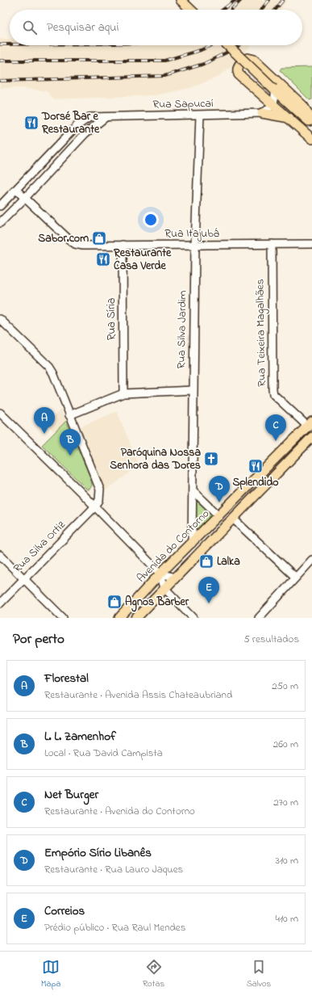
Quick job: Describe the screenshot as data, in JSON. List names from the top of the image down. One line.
{"streets":{"main road":["Avenida do Contorno"],"street":["Rua Sapucaí","Rua Itajubá","Rua Síria","Rua Silva Jardim","Rua Teixeira Magalhães","Rua Silva Ortiz"]},"crossings":[["Rua Sapucaí","Rua Itajubá"],["Rua Sapucaí","Rua Silva Jardim"],["Rua Itajubá","Rua Síria"],["Rua Itajubá","Rua Silva Jardim"],["Rua Itajubá","Rua Teixeira Magalhães"],["Rua Silva Jardim","Avenida do Contorno"],["Rua Teixeira Magalhães","Avenida do Contorno"]],"places":{"restaurant":["Dorsé Bar e Restaurante","Restaurante Casa Verde","Splendido"],"shop":["Sabor.com","Lalka","Agnos Barber"],"church":["Paróquina Nossa Senhora das Dores"]},"page":{"search":"Pesquisar aqui","pins":["A","C","B","D","E"],"heading":["Por perto","5 resultados"],"list":[{"mark":"A","name":"Florestal","note":"Restaurante · Avenida Assis Chateaubriand","value":"250 m"},{"mark":"B","name":"L. L. Zamenhof","note":"Local · Rua David Campista","value":"260 m"},{"mark":"C","name":"Net Burger","note":"Restaurante · Avenida do Contorno","value":"270 m"},{"mark":"D","name":"Empório Sírio Libanês","note":"Restaurante · Rua Lauro Jaques","value":"310 m"},{"mark":"E","name":"Correios","note":"Prédio público · Rua Raul Mendes","value":"410 m"}],"nav":["Mapa","Rotas","Salvos"]}}
